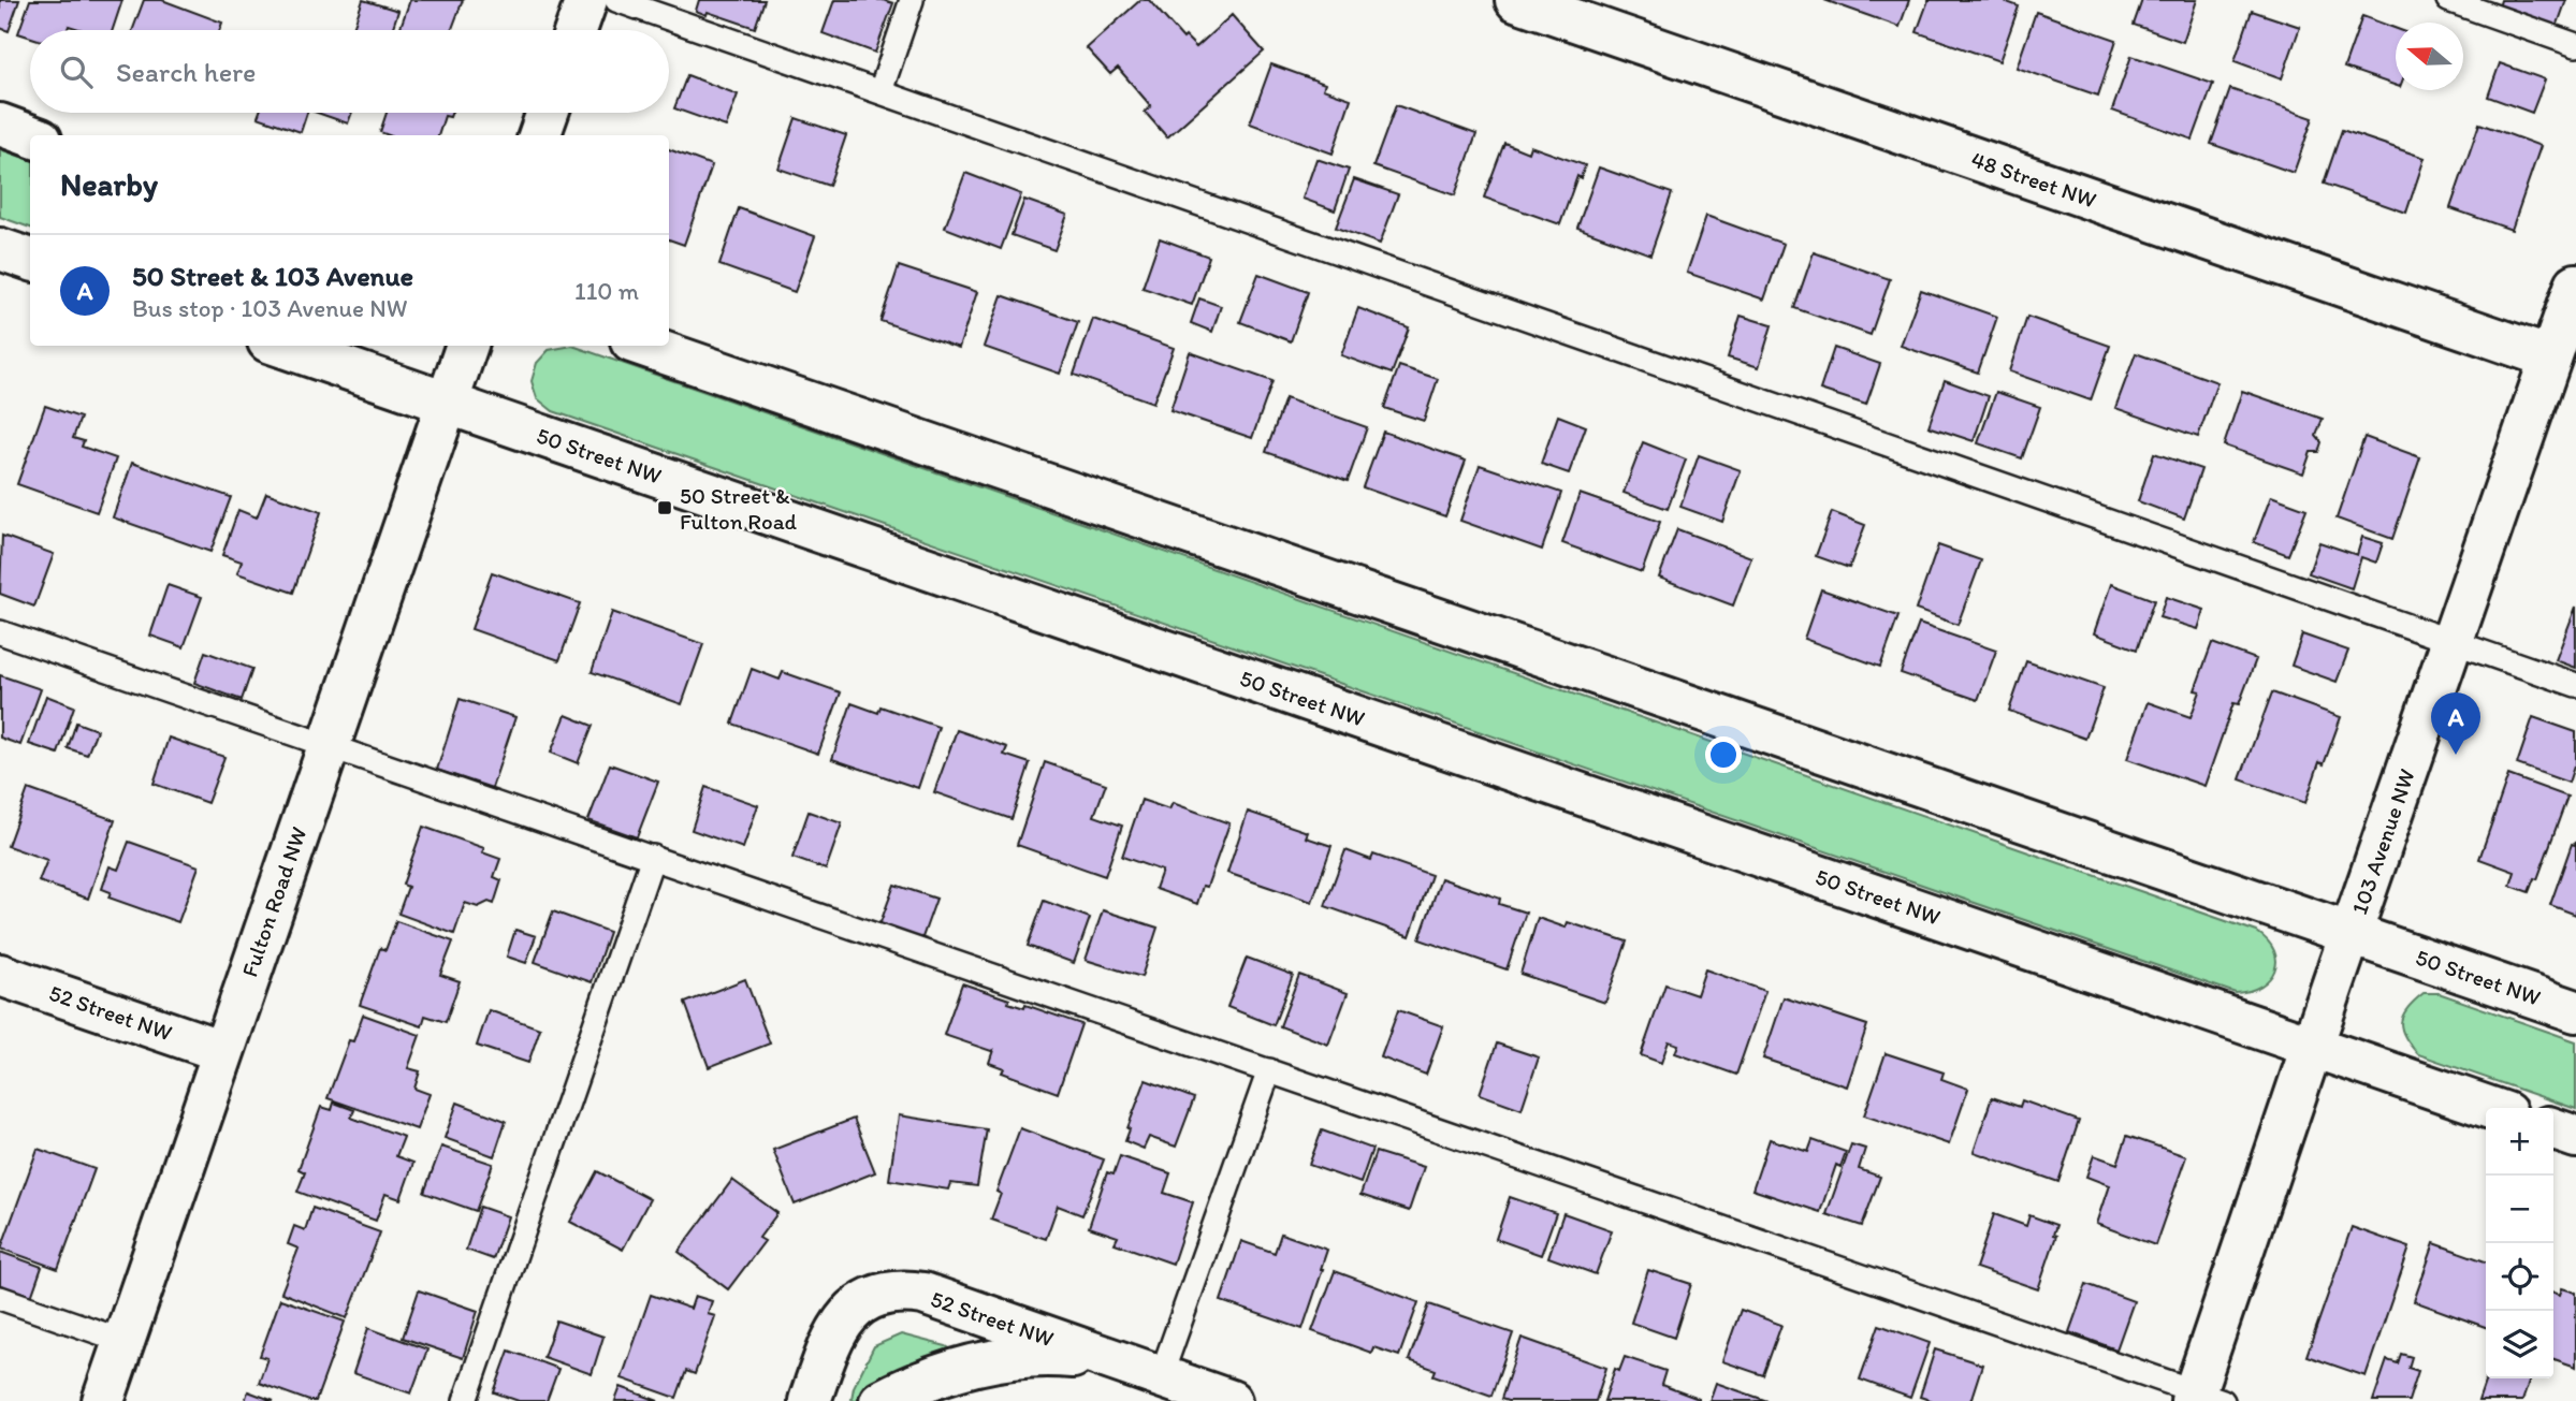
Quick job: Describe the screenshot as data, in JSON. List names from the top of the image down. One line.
{"streets":{"main road":["48 Street NW","50 Street NW","103 Avenue NW","Fulton Road NW","52 Street NW"]},"crossings":[["48 Street NW","103 Avenue NW"],["50 Street NW","103 Avenue NW"],["50 Street NW","Fulton Road NW"],["Fulton Road NW","52 Street NW"]],"places":{"transit":["50 Street & Fulton Road"]},"north":"left","page":{"search":"Search here","heading":"Nearby","list":[{"mark":"A","name":"50 Street & 103 Avenue","note":"Bus stop · 103 Avenue NW","value":"110 m"}],"pins":"A","map_buttons":["+","−"]}}
